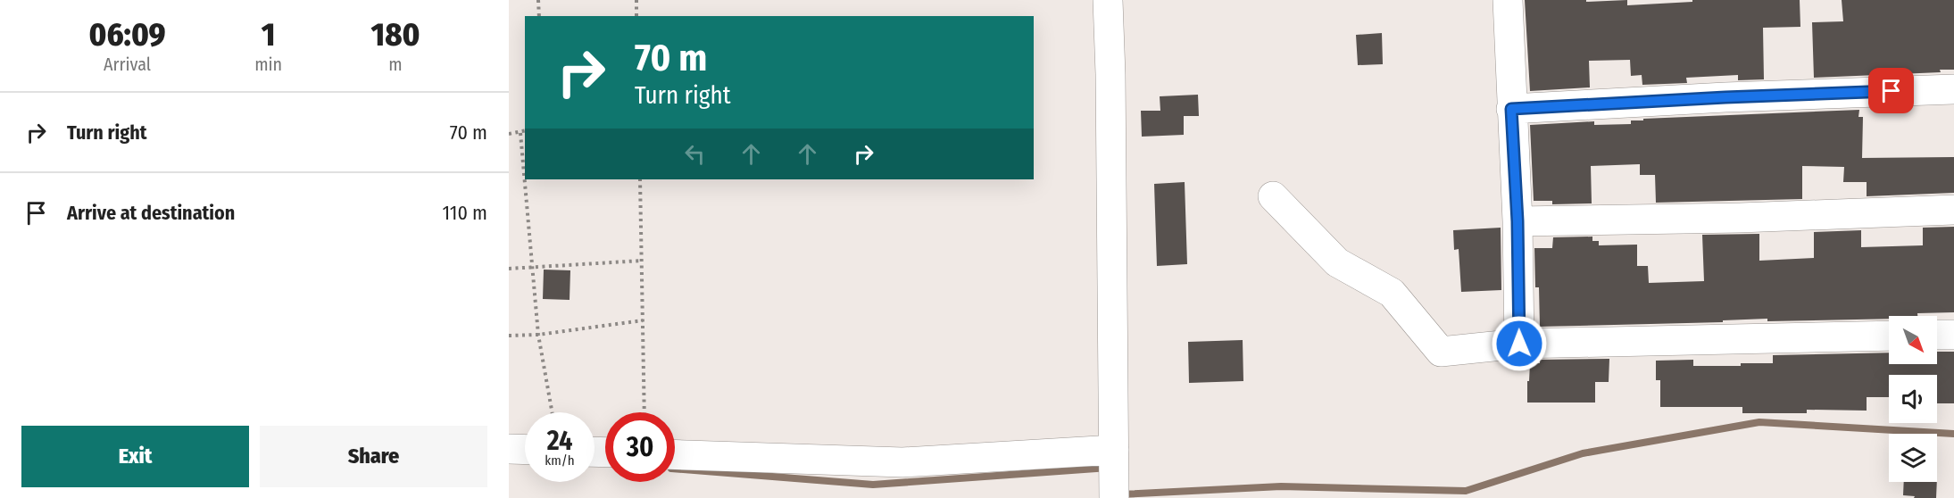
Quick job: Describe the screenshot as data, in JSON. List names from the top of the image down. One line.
{"north":"bottom right","page":{"eta":["06:09","Arrival","1","min","180","m"],"turn":["70 m","Turn right"],"list":[{"name":"Turn right","value":"70 m"},{"name":"Arrive at destination","value":"110 m"}],"speed":"24 km/h","limit":"30","buttons":["Exit","Share"]}}
